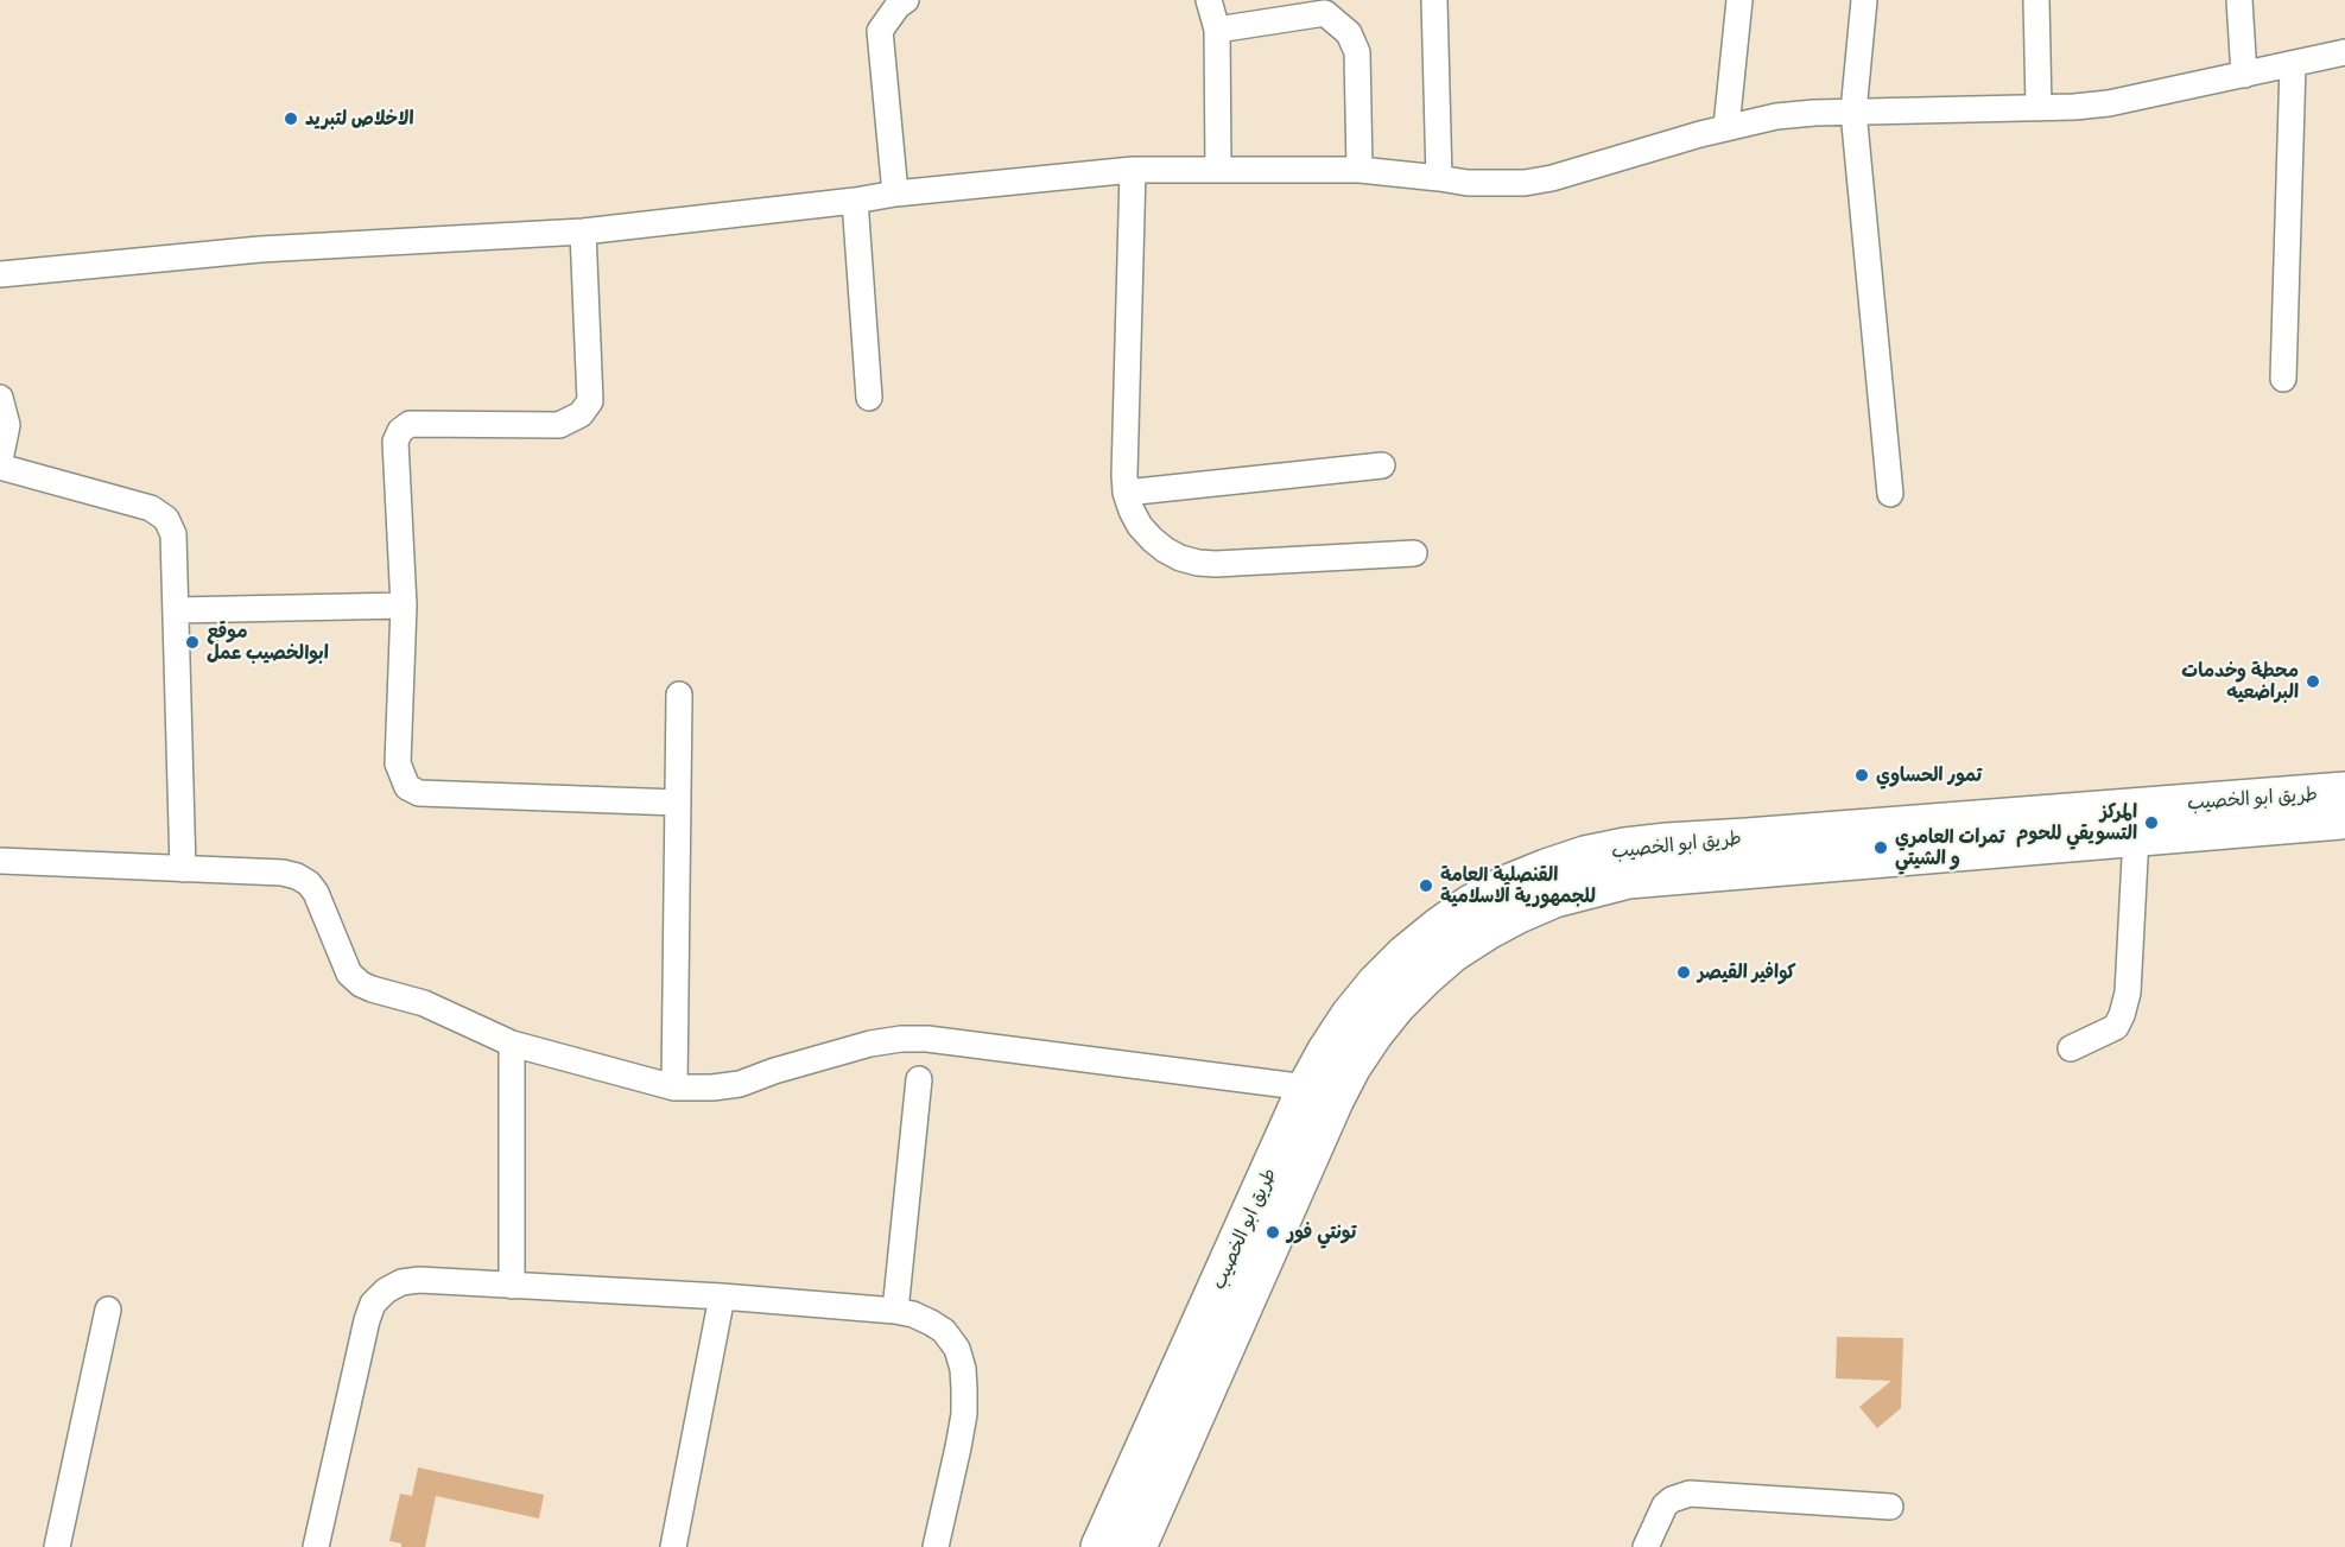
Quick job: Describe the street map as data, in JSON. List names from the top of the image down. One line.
{"streets":{"main road":["طريق ابو الخصيب"]},"places":["الاخلاص لتبريد","موقع ابوالخصيب عمل","محطة وخدمات البراضعيه","تمور الحساوي","المركز التسويقي للحوم","تمرات العامري و الشيتي","القنصلية العامة للجمهورية الاسلامية","كوافير القيصر","تونتي فور"]}
